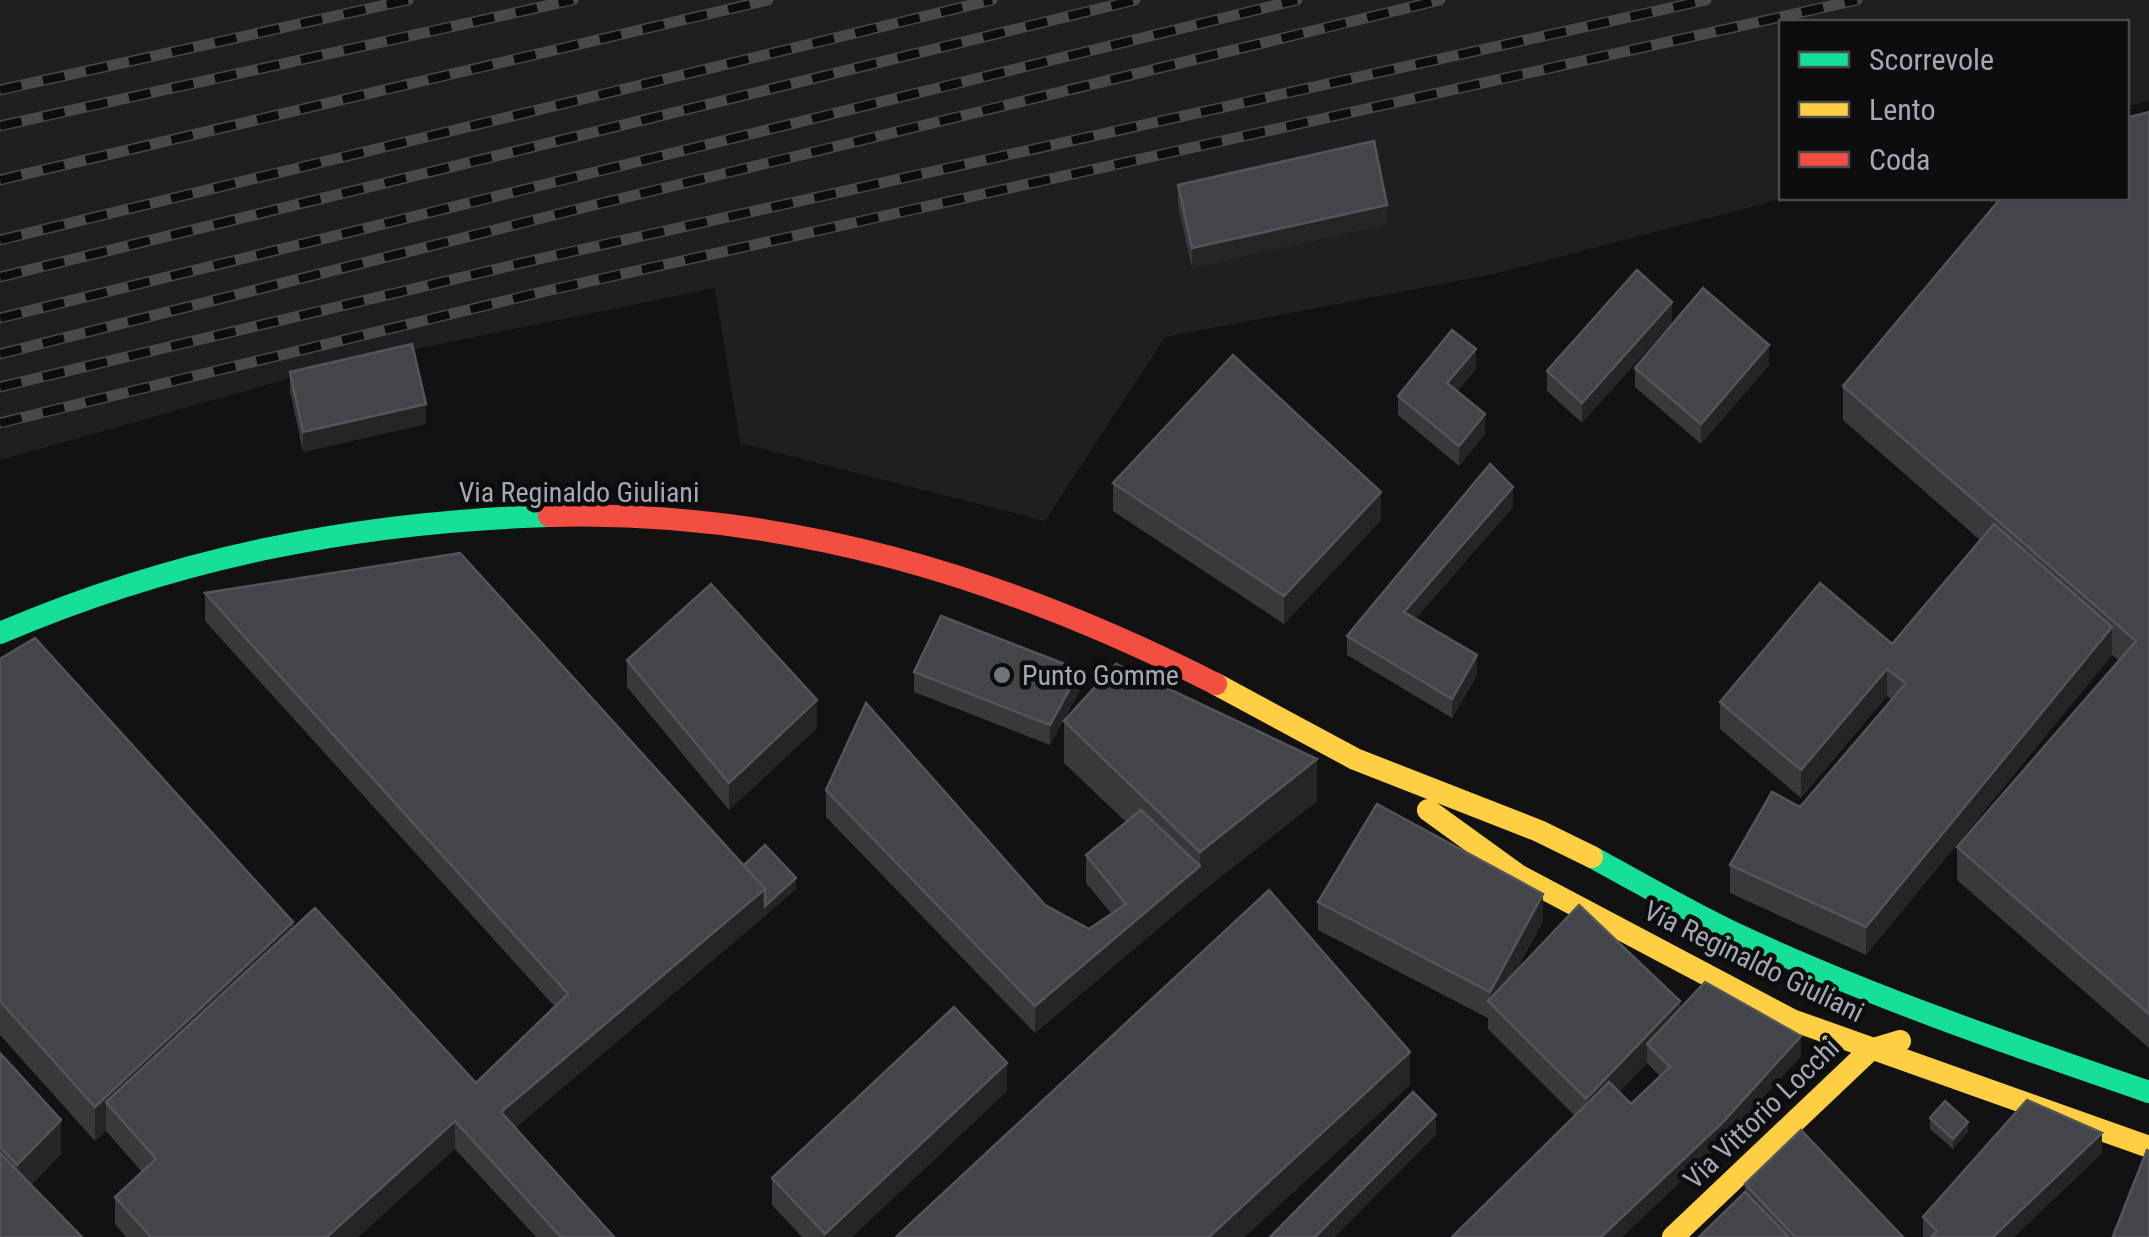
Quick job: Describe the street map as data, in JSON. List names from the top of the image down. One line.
{"streets":{"main road":["Via Reginaldo Giuliani","Via Vittorio Locchi"]},"crossings":[["Via Reginaldo Giuliani","Via Vittorio Locchi"]],"places":["Punto Gomme"],"legend":["Scorrevole","Lento","Coda"]}
